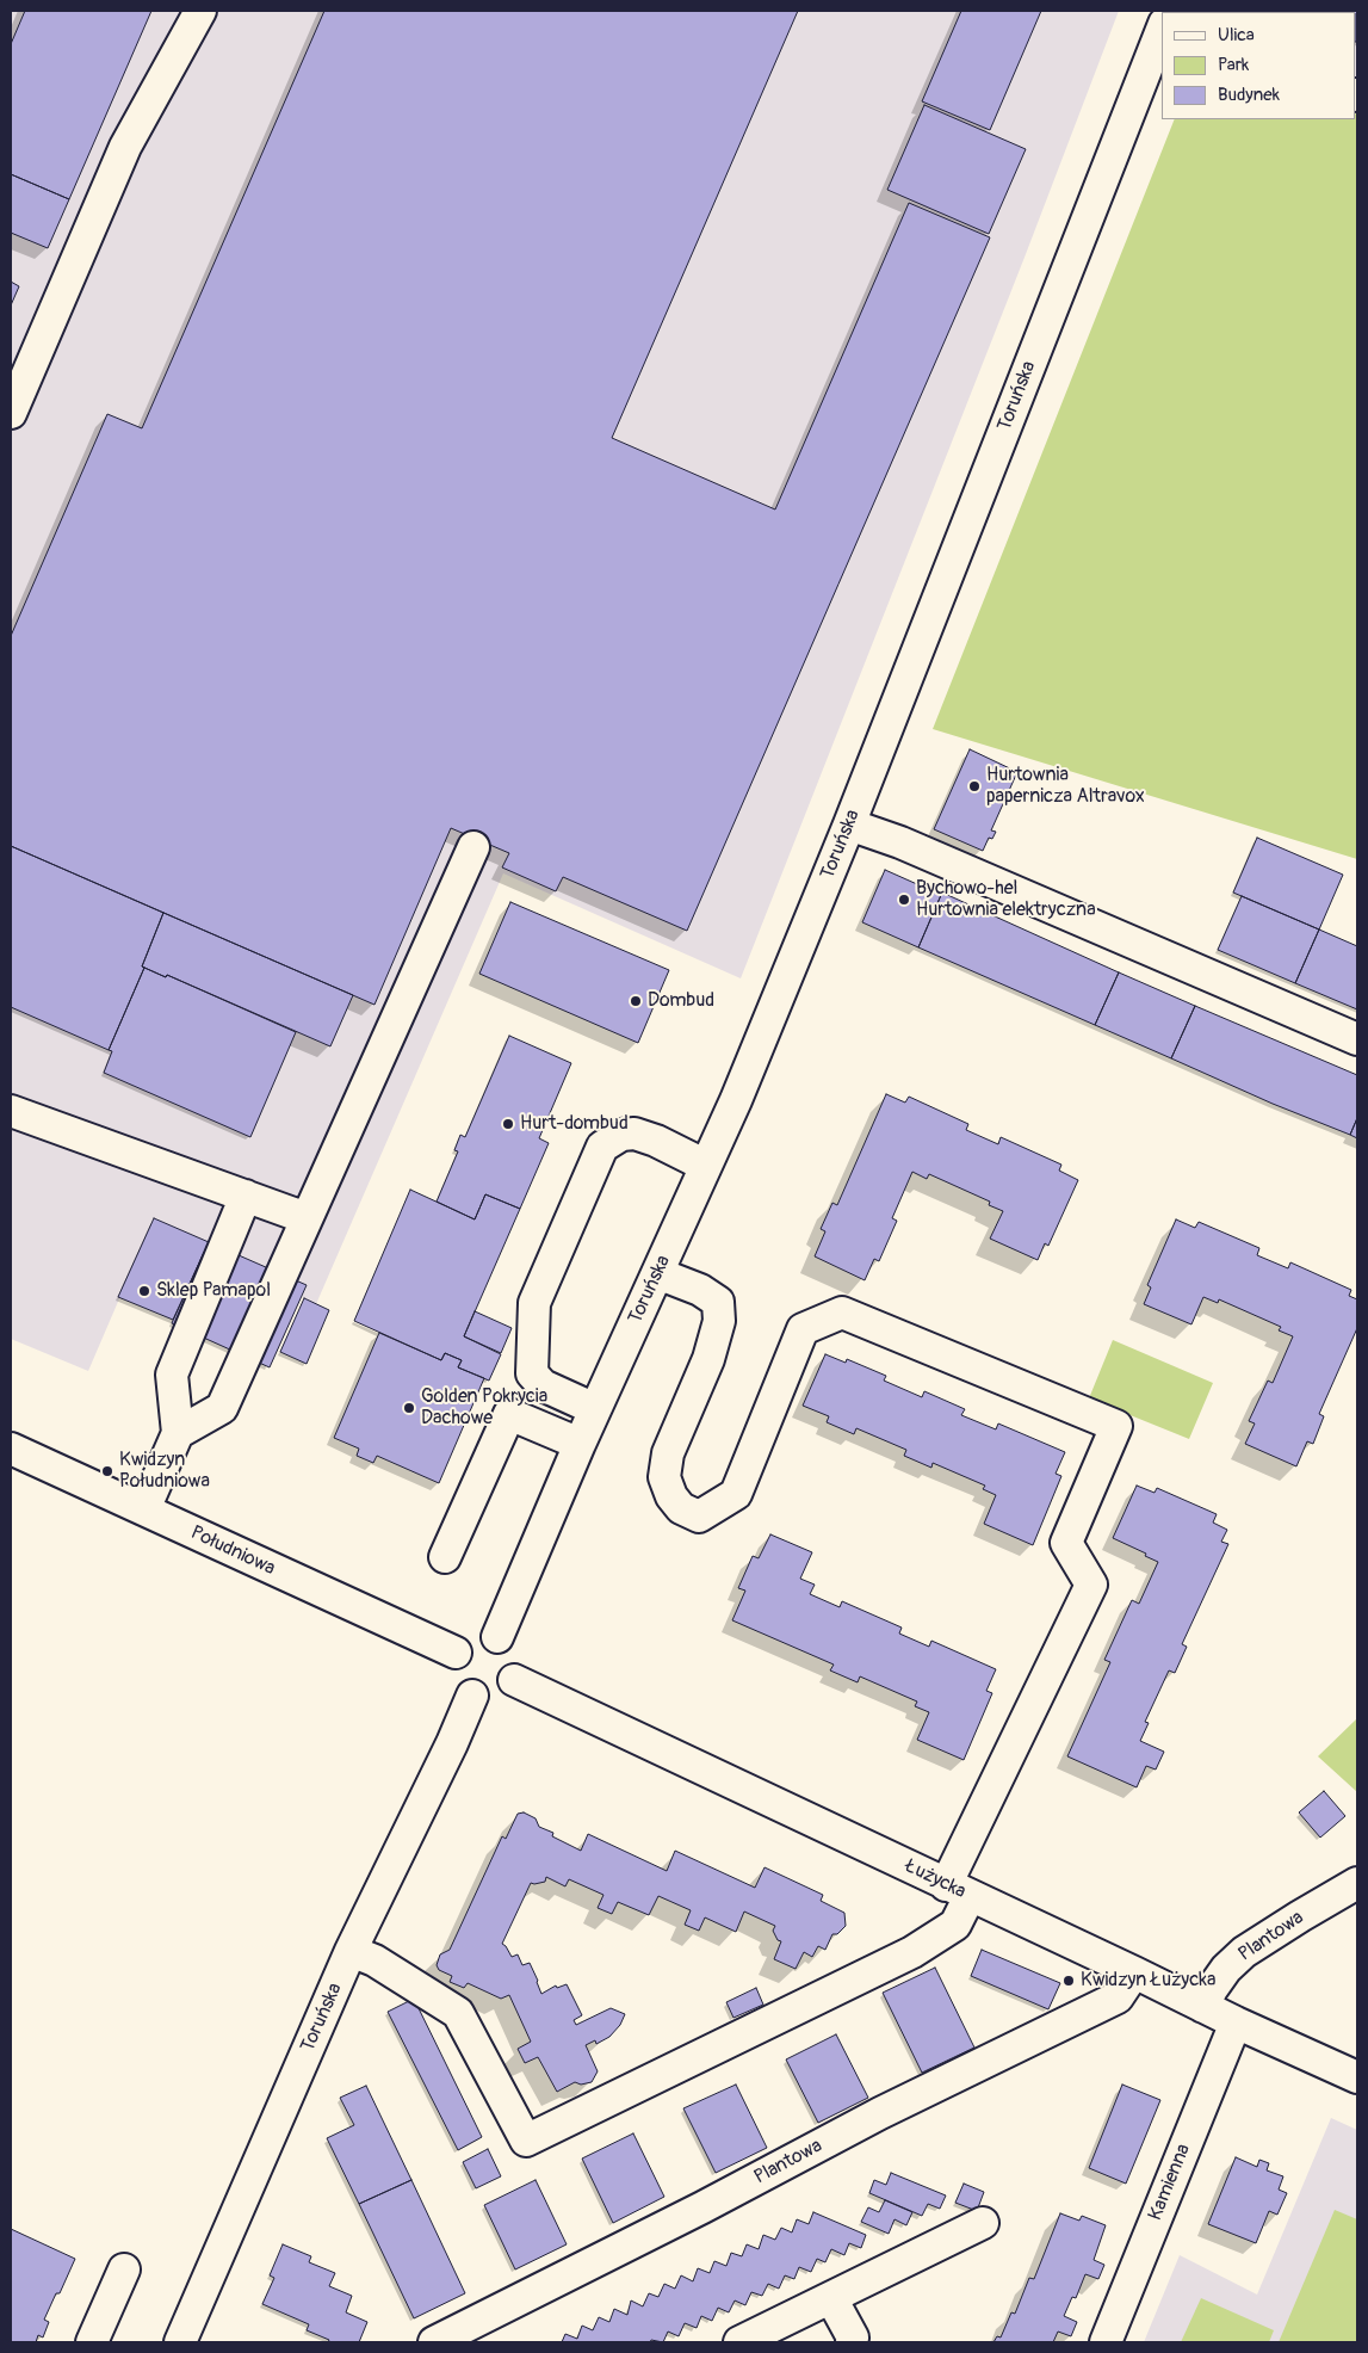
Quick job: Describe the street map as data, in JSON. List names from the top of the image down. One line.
{"streets":{"street":["Toruńska","Południowa","Łużycka","Plantowa","Kamienna"]},"crossings":[["Toruńska","Południowa"],["Toruńska","Łużycka"],["Południowa","Łużycka"],["Łużycka","Plantowa"],["Łużycka","Kamienna"]],"places":["Hurtownia papernicza Altravox","Bychowo-hel Hurtownia elektryczna","Dombud","Hurt-dombud","Sklep Pamapol","Golden Pokrycia Dachowe","Kwidzyn Południowa","Kwidzyn Łużycka"],"legend":["Ulica","Park","Budynek"]}
